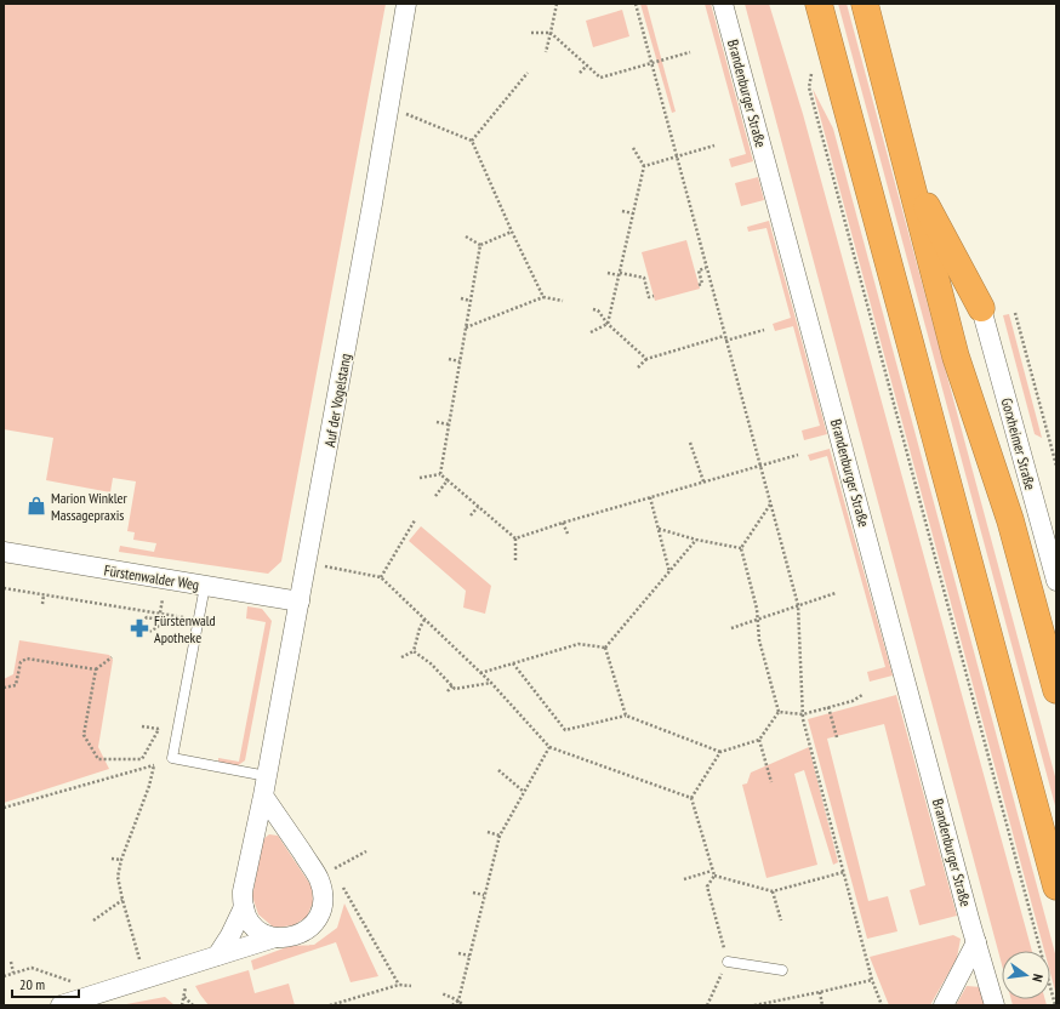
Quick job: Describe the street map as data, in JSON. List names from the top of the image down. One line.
{"streets":{"street":["Brandenburger Straße","Auf der Vogelstang","Gorxheimer Straße","Fürstenwalder Weg"]},"crossings":[["Auf der Vogelstang","Fürstenwalder Weg"]],"places":{"shop":["Marion Winkler Massagepraxis"],"pharmacy":["Fürstenwald Apotheke"]},"scale_bar":"20 m","north":"right"}
